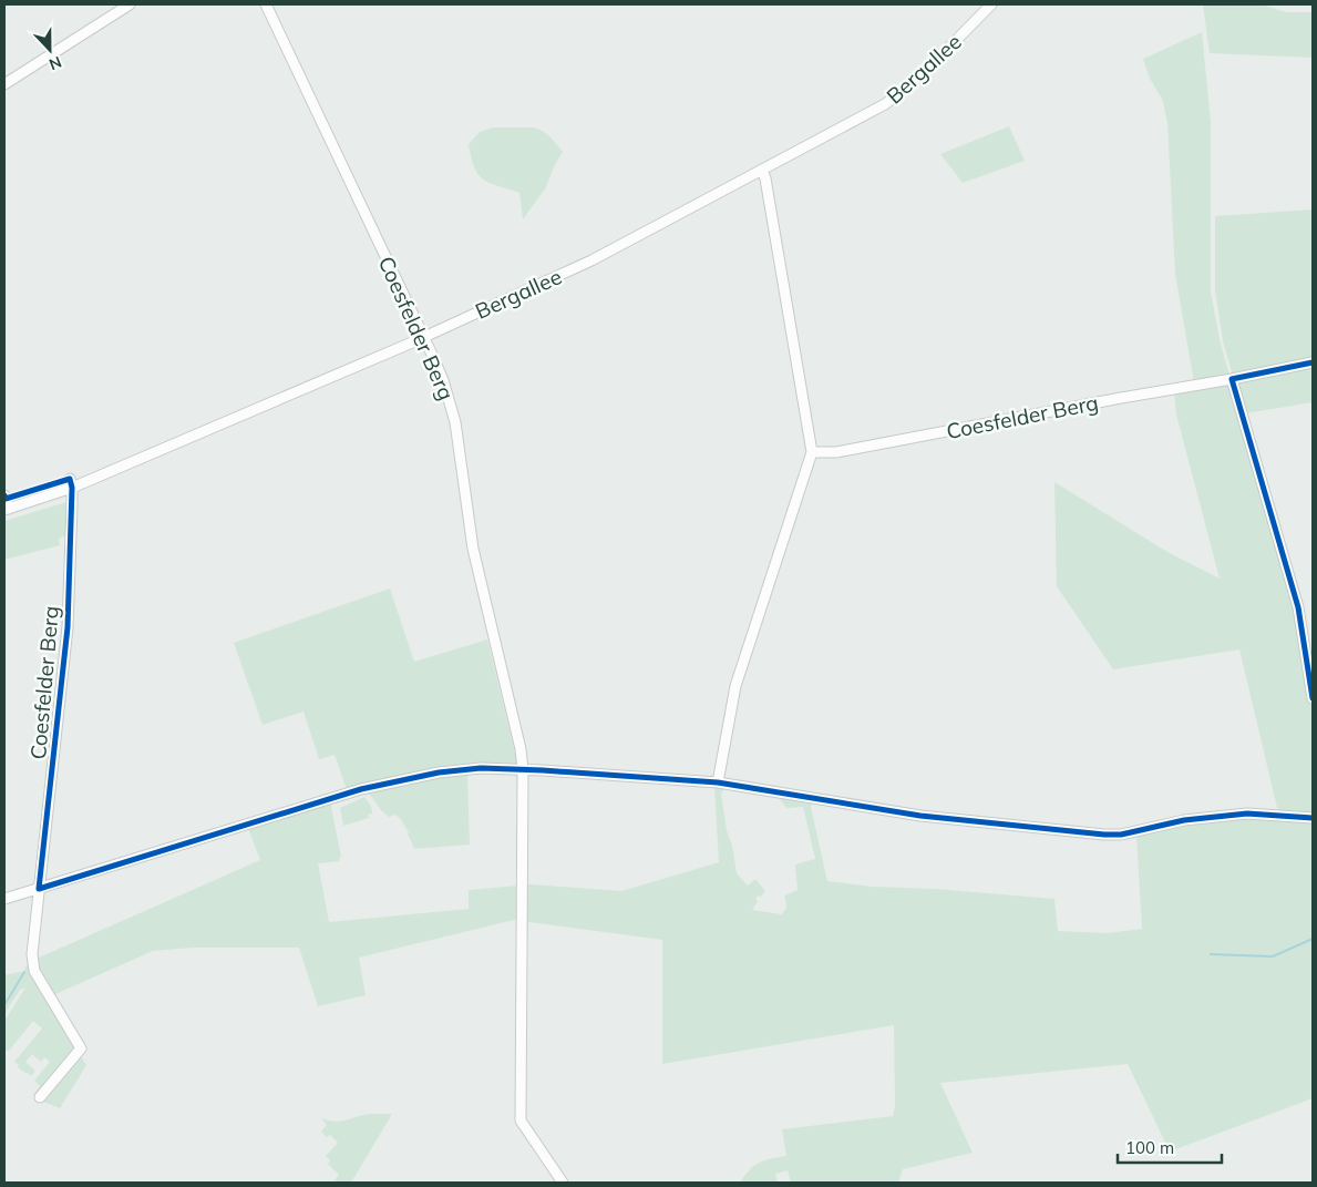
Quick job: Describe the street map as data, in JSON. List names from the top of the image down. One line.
{"streets":{"street":["Bergallee","Coesfelder Berg"]},"crossings":[["Bergallee","Coesfelder Berg"]],"scale_bar":"100 m","north":"bottom"}
